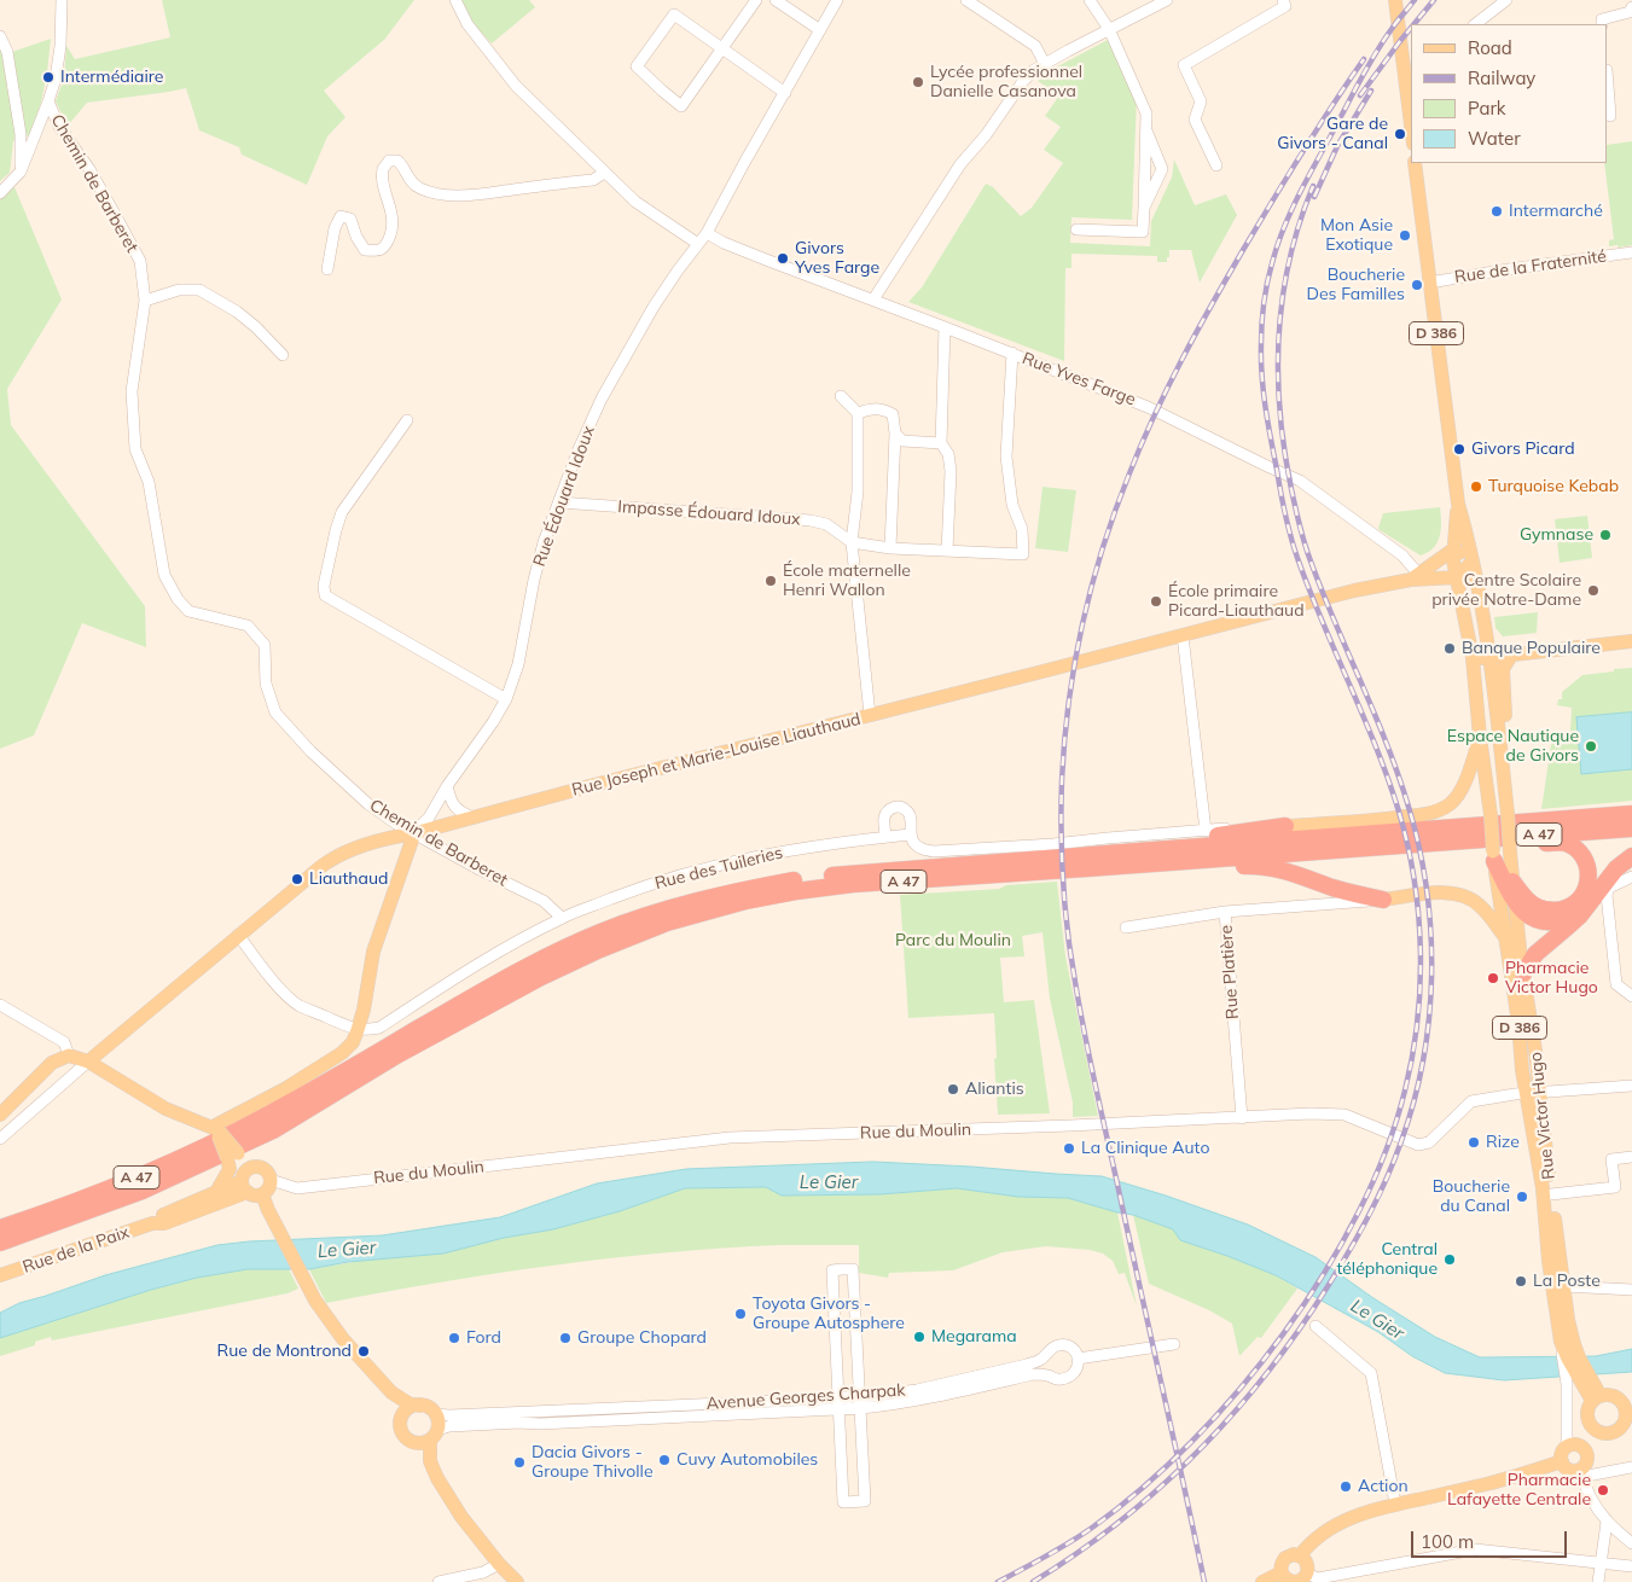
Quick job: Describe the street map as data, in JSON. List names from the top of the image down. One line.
{"streets":{"highway":["A 47"],"main road":["D 386","Rue Joseph et Marie-Louise Liauthaud","Rue Victor Hugo","Rue de la Paix"],"street":["Chemin de Barberet","Rue de la Fraternité","Rue Yves Farge","Rue Édouard Idoux","Impasse Édouard Idoux","Rue des Tuileries","Rue Platière","Rue du Moulin","Avenue Georges Charpak"]},"crossings":[["Chemin de Barberet","Rue Édouard Idoux"],["Chemin de Barberet","Rue Joseph et Marie-Louise Liauthaud"],["Chemin de Barberet","Rue des Tuileries"],["Rue de la Fraternité","D 386"],["D 386","Rue Joseph et Marie-Louise Liauthaud"],["D 386","Rue Victor Hugo"],["Rue Yves Farge","Rue Édouard Idoux"],["Rue Yves Farge","Rue Joseph et Marie-Louise Liauthaud"],["Rue Édouard Idoux","Impasse Édouard Idoux"],["Rue Édouard Idoux","Rue Joseph et Marie-Louise Liauthaud"],["Rue Platière","Rue du Moulin"],["Rue Victor Hugo","Rue du Moulin"],["Rue du Moulin","Rue de la Paix"]],"water":["Le Gier"],"parks":["Parc du Moulin"],"places":["Intermédiaire","Lycée professionnel Danielle Casanova","Gare de Givors - Canal","Intermarché","Mon Asie Exotique","Givors Yves Farge","Boucherie Des Familles","Givors Picard","Turquoise Kebab","Gymnase","École maternelle Henri Wallon","Centre Scolaire privée Notre-Dame","École primaire Picard-Liauthaud","Banque Populaire","Espace Nautique de Givors","Liauthaud","Pharmacie Victor Hugo","Aliantis","Rize","La Clinique Auto","Boucherie du Canal","Central téléphonique","La Poste","Toyota Givors - Groupe Autosphere","Megarama","Ford","Groupe Chopard","Rue de Montrond","Cuvy Automobiles","Dacia Givors - Groupe Thivolle","Action","Pharmacie Lafayette Centrale"],"legend":["Road","Railway","Park","Water"],"scale_bar":"100 m"}
